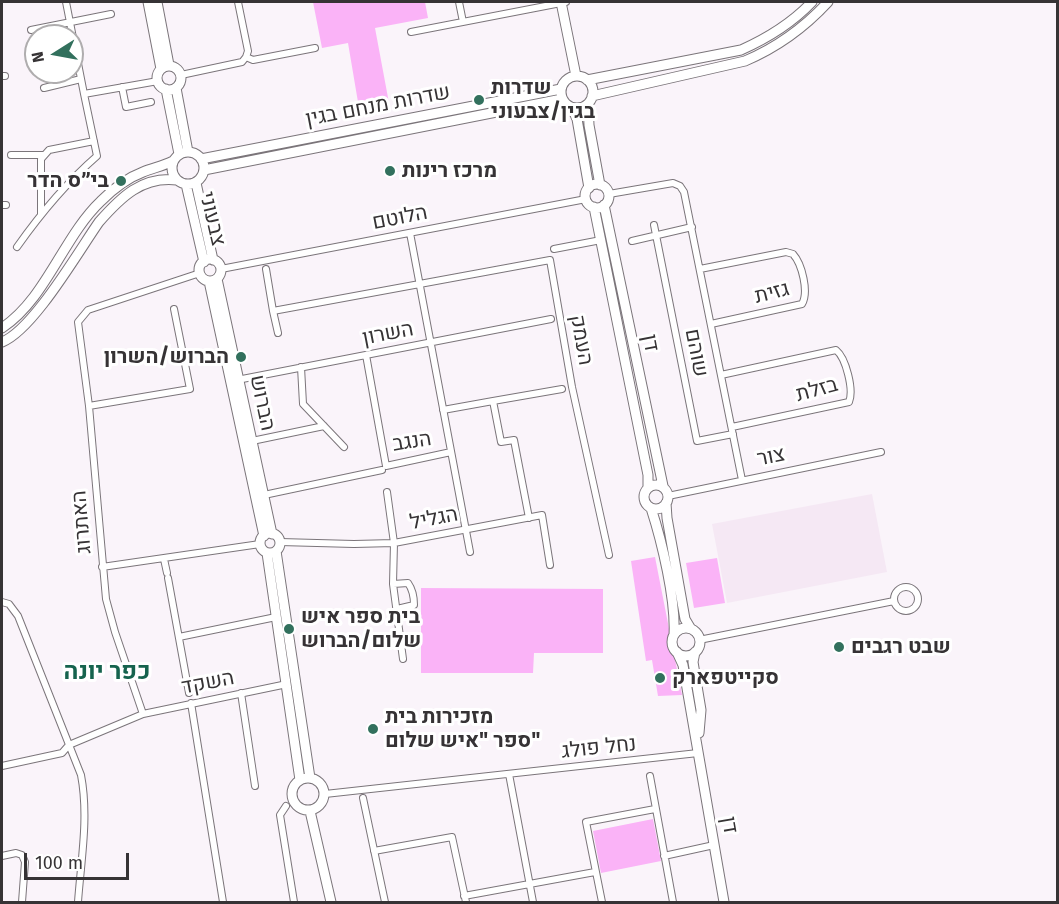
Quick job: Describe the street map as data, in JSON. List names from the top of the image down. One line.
{"streets":{"street":["שדרות מנחם בגין","הלוטם","צבעוני","גזית","השרון","העמק","דן","שוהם","בזלת","הברוש","הנגב","צור","הגליל","האתרוג","השקד","נחל פולג"]},"crossings":[["שדרות מנחם בגין","צבעוני"],["הלוטם","צבעוני"],["הלוטם","דן"],["הלוטם","שוהם"],["הלוטם","הברוש"],["הלוטם","האתרוג"],["צבעוני","הברוש"],["צבעוני","האתרוג"],["גזית","שוהם"],["השרון","הברוש"],["השרון","הנגב"],["דן","שוהם"],["דן","צור"],["דן","נחל פולג"],["שוהם","בזלת"],["שוהם","צור"],["הברוש","האתרוג"],["הנגב","הגליל"],["האתרוג","השקד"]],"districts":["כפר יונה"],"places":["שדרות בגין/צבעוני","מרכז רינות","בי״ס הדר","הברוש/השרון","בית ספר איש שלום/הברוש","שבט רגבים","סקייטפארק","מזכירות בית ספר \"איש שלום\""],"scale_bar":"100 m","north":"left"}
